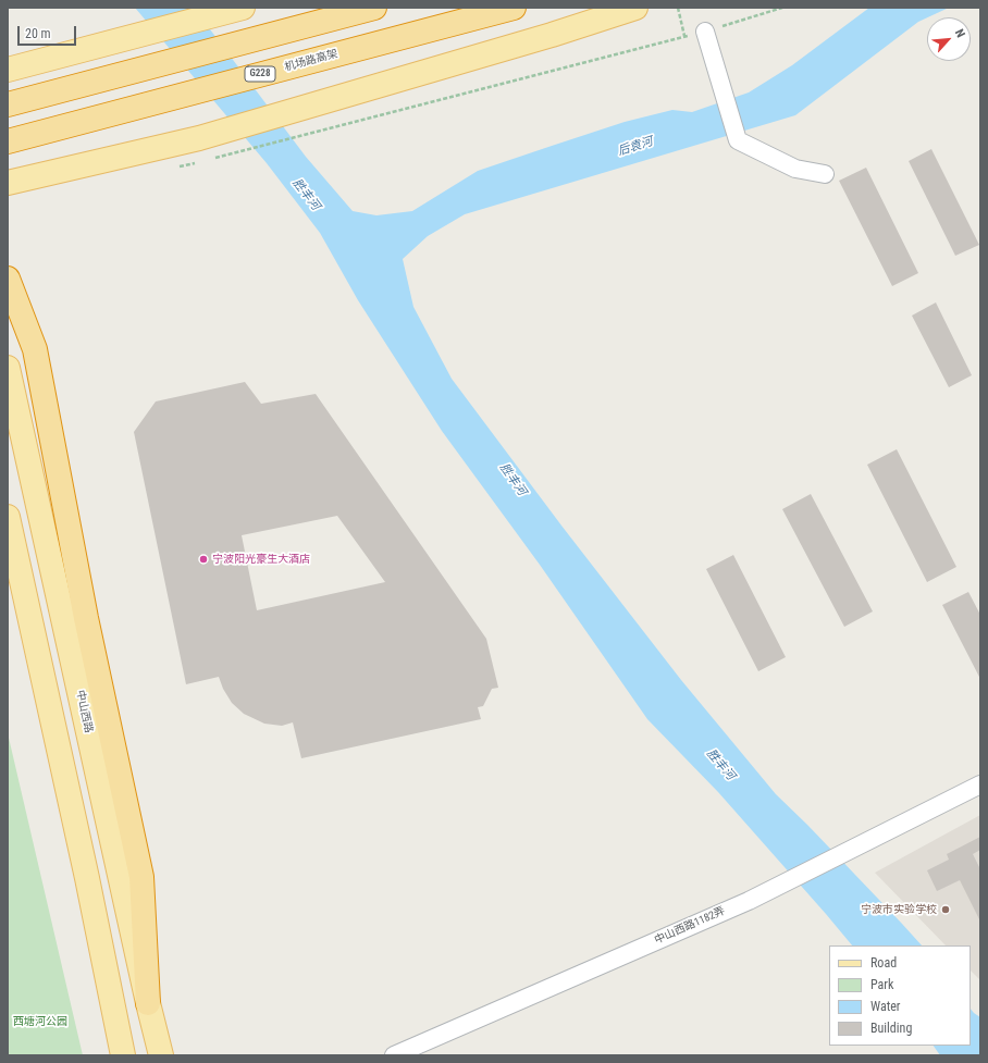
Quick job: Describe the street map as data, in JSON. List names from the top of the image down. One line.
{"streets":{"highway":["机场路高架","G228"],"main road":["中山西路"],"street":["中山西路1182弄"]},"water":["后袁河","胜丰河"],"parks":["西塘河公园"],"places":["宁波阳光豪生大酒店","宁波市实验学校"],"legend":["Road","Park","Water","Building"],"scale_bar":"20 m","north":"top right"}
